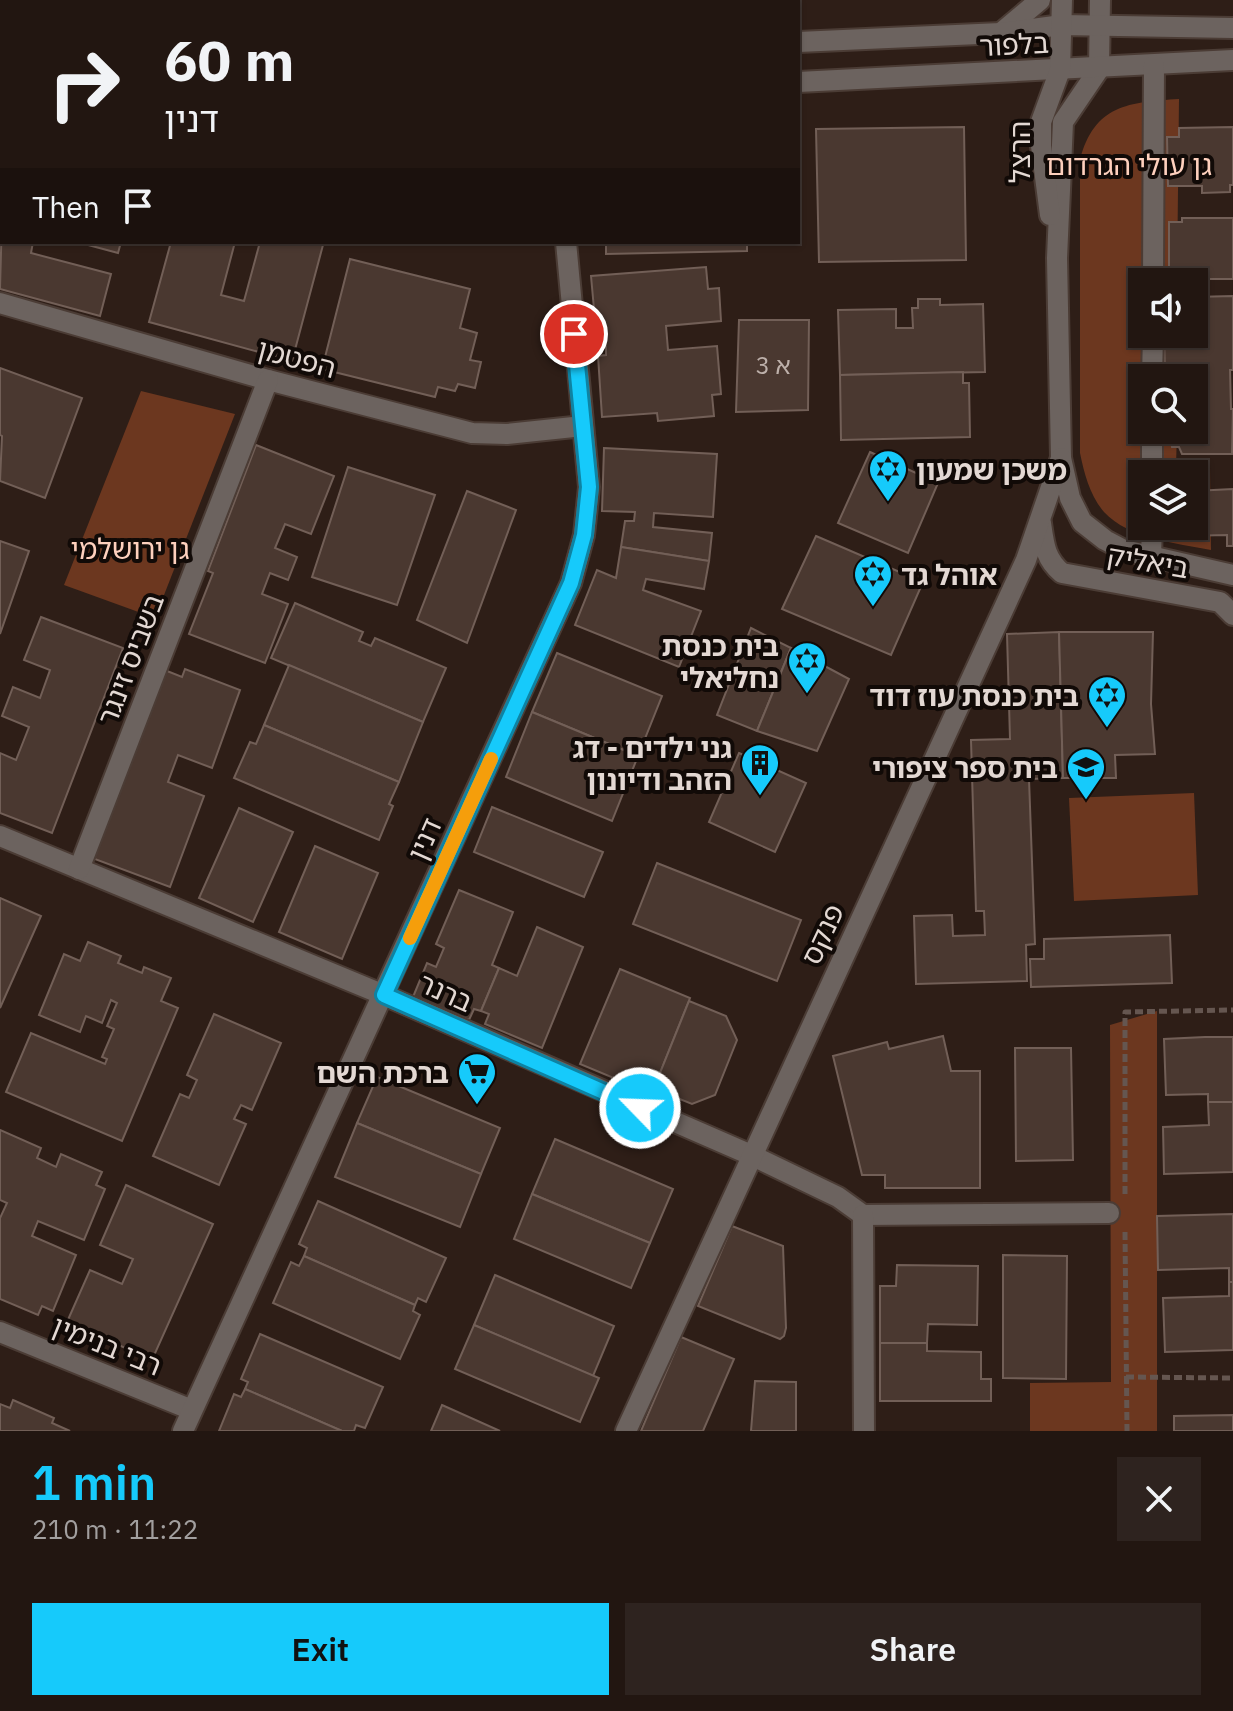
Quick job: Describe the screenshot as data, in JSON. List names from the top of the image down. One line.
{"streets":{"street":["בלפור","הרצל","הפטמן","ביאליק","בשביס זינגר","דנין","פנקס","ברנר","רבי בנימין"]},"crossings":[["בלפור","הרצל"],["הרצל","ביאליק"],["הרצל","פנקס"],["הפטמן","בשביס זינגר"],["הפטמן","דנין"],["ביאליק","פנקס"],["בשביס זינגר","ברנר"],["דנין","ברנר"],["דנין","רבי בנימין"],["פנקס","ברנר"]],"parks":["גן עולי הגרדום","גן ירושלמי"],"places":{"synagogue":["משכן שמעון","אוהל גד","בית כנסת נחליאלי","בית כנסת עוז דוד"],"building":["גני ילדים - דג הזהב ודיונון"],"school or university":["בית ספר ציפורי"],"supermarket":["ברכת השם"]},"house_numbers":["3 א"],"page":{"turn":["60 m","דנין"],"then":"Then","heading":["1 min","210 m · 11:22"],"buttons":["Exit","Share"]}}
